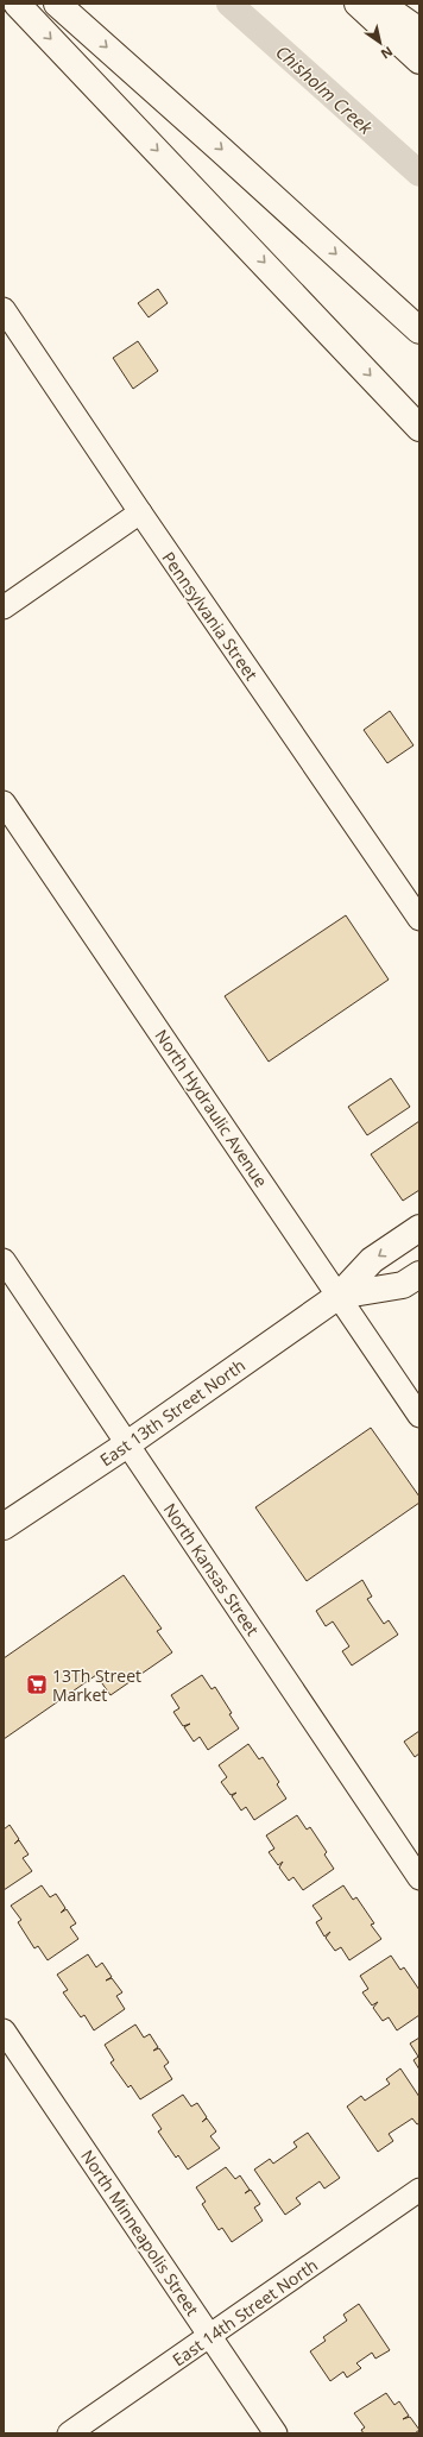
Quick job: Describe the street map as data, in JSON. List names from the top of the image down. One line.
{"streets":{"main road":["East 13th Street North"],"street":["Pennsylvania Street","North Hydraulic Avenue","North Kansas Street","North Minneapolis Street","East 14th Street North"]},"crossings":[["North Hydraulic Avenue","East 13th Street North"],["East 13th Street North","North Kansas Street"],["North Minneapolis Street","East 14th Street North"]],"water":["Chisholm Creek"],"places":{"supermarket":["13Th Street Market"]},"north":"bottom right"}
